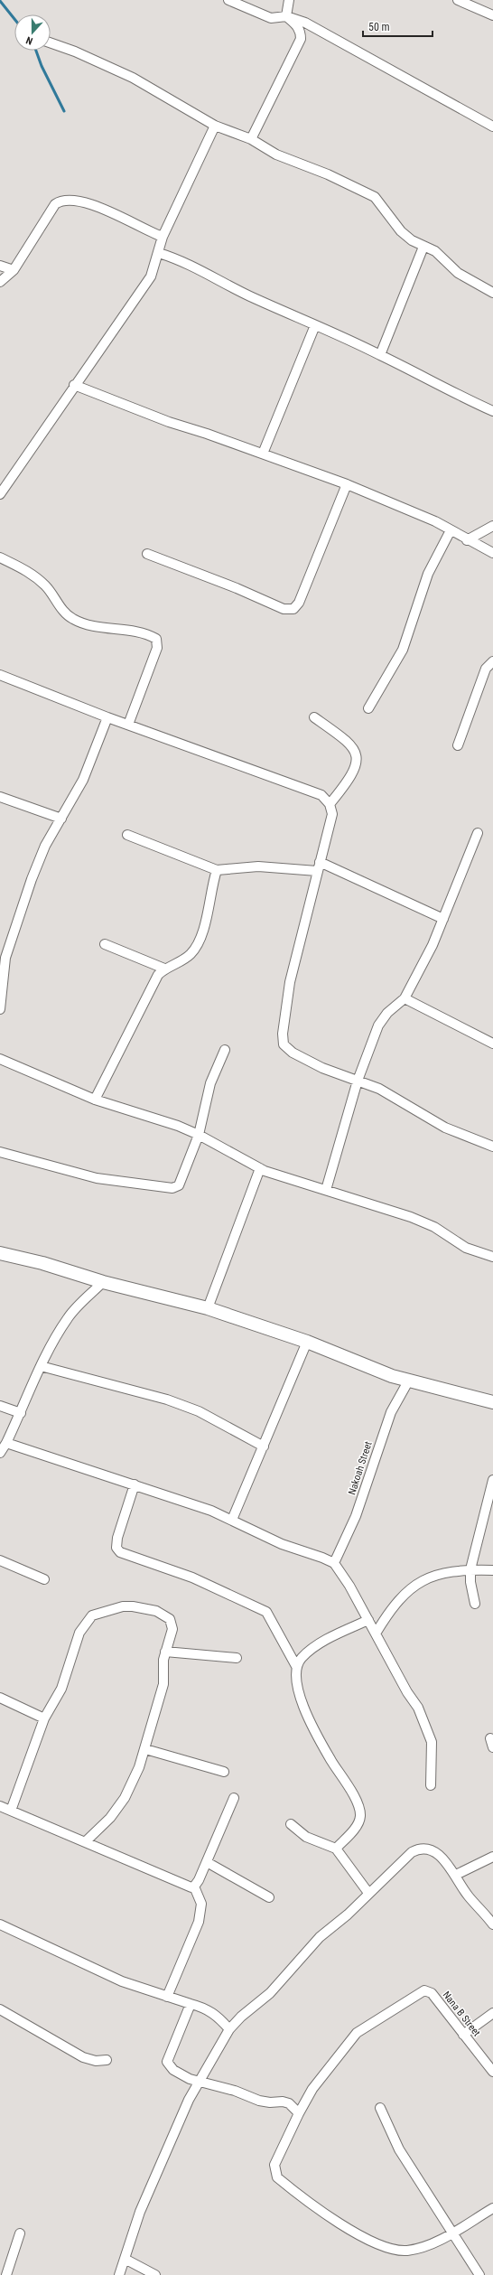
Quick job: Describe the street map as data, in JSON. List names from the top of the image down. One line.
{"streets":{"street":["Nakoah Street","Nana B Street"]},"scale_bar":"50 m","north":"bottom"}
